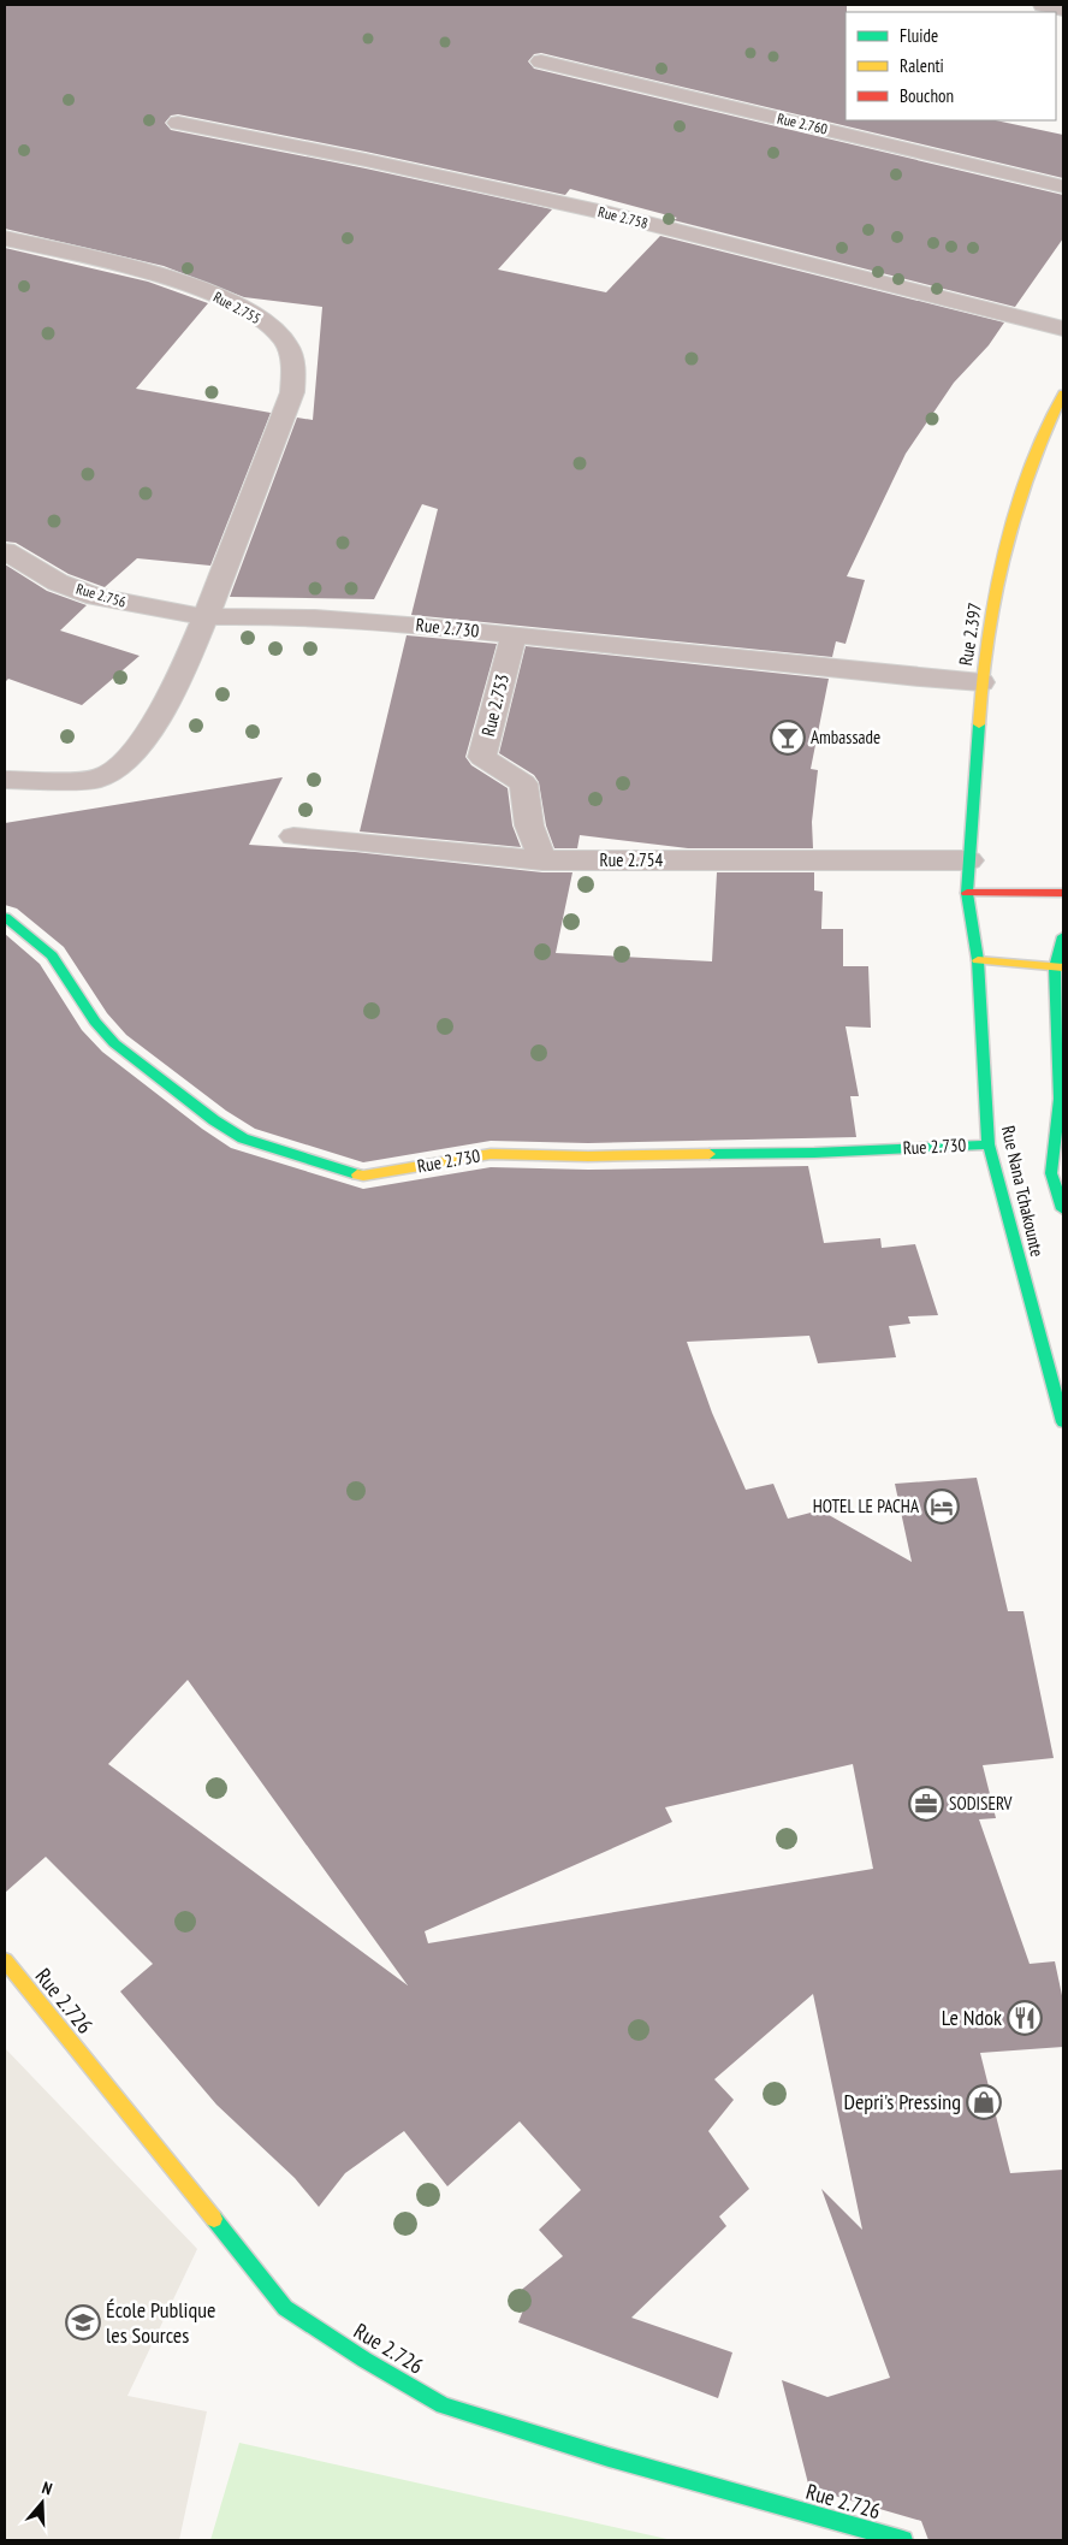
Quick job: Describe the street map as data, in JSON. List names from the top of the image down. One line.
{"streets":{"main road":["Rue 2.730","Rue 2.397","Rue Nana Tchakounte","Rue 2.726"],"street":["Rue 2.760","Rue 2.758","Rue 2.755","Rue 2.756","Rue 2.753","Rue 2.754"]},"crossings":[["Rue 2.755","Rue 2.756"],["Rue 2.755","Rue 2.730"],["Rue 2.756","Rue 2.730"],["Rue 2.730","Rue 2.397"],["Rue 2.730","Rue 2.753"],["Rue 2.730","Rue Nana Tchakounte"],["Rue 2.397","Rue 2.754"],["Rue 2.397","Rue Nana Tchakounte"],["Rue 2.753","Rue 2.754"]],"places":{"bar":["Ambassade"],"hotel":["HOTEL LE PACHA"],"office":["SODISERV"],"restaurant":["Le Ndok"],"shop":["Depri's Pressing"],"school or university":["École Publique les Sources"]},"legend":["Fluide","Ralenti","Bouchon"],"north":"top"}
